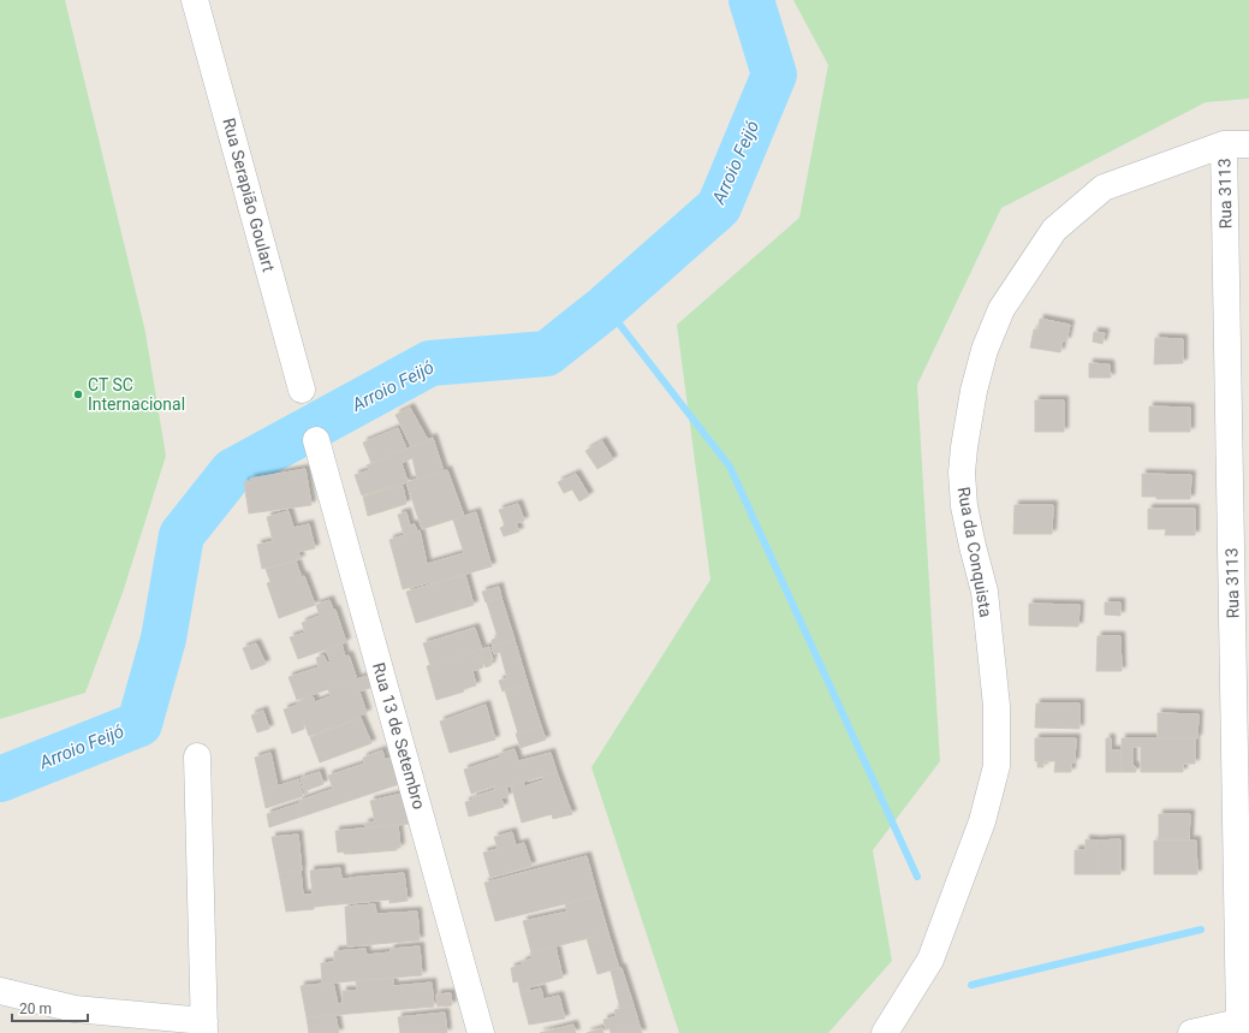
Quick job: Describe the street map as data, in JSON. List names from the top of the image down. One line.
{"streets":{"street":["Rua 3113","Rua Serapião Goulart","Rua da Conquista","Rua 13 de Setembro"]},"crossings":[["Rua 3113","Rua da Conquista"]],"water":["Arroio Feijó"],"places":["CT SC Internacional"],"scale_bar":"20 m"}
